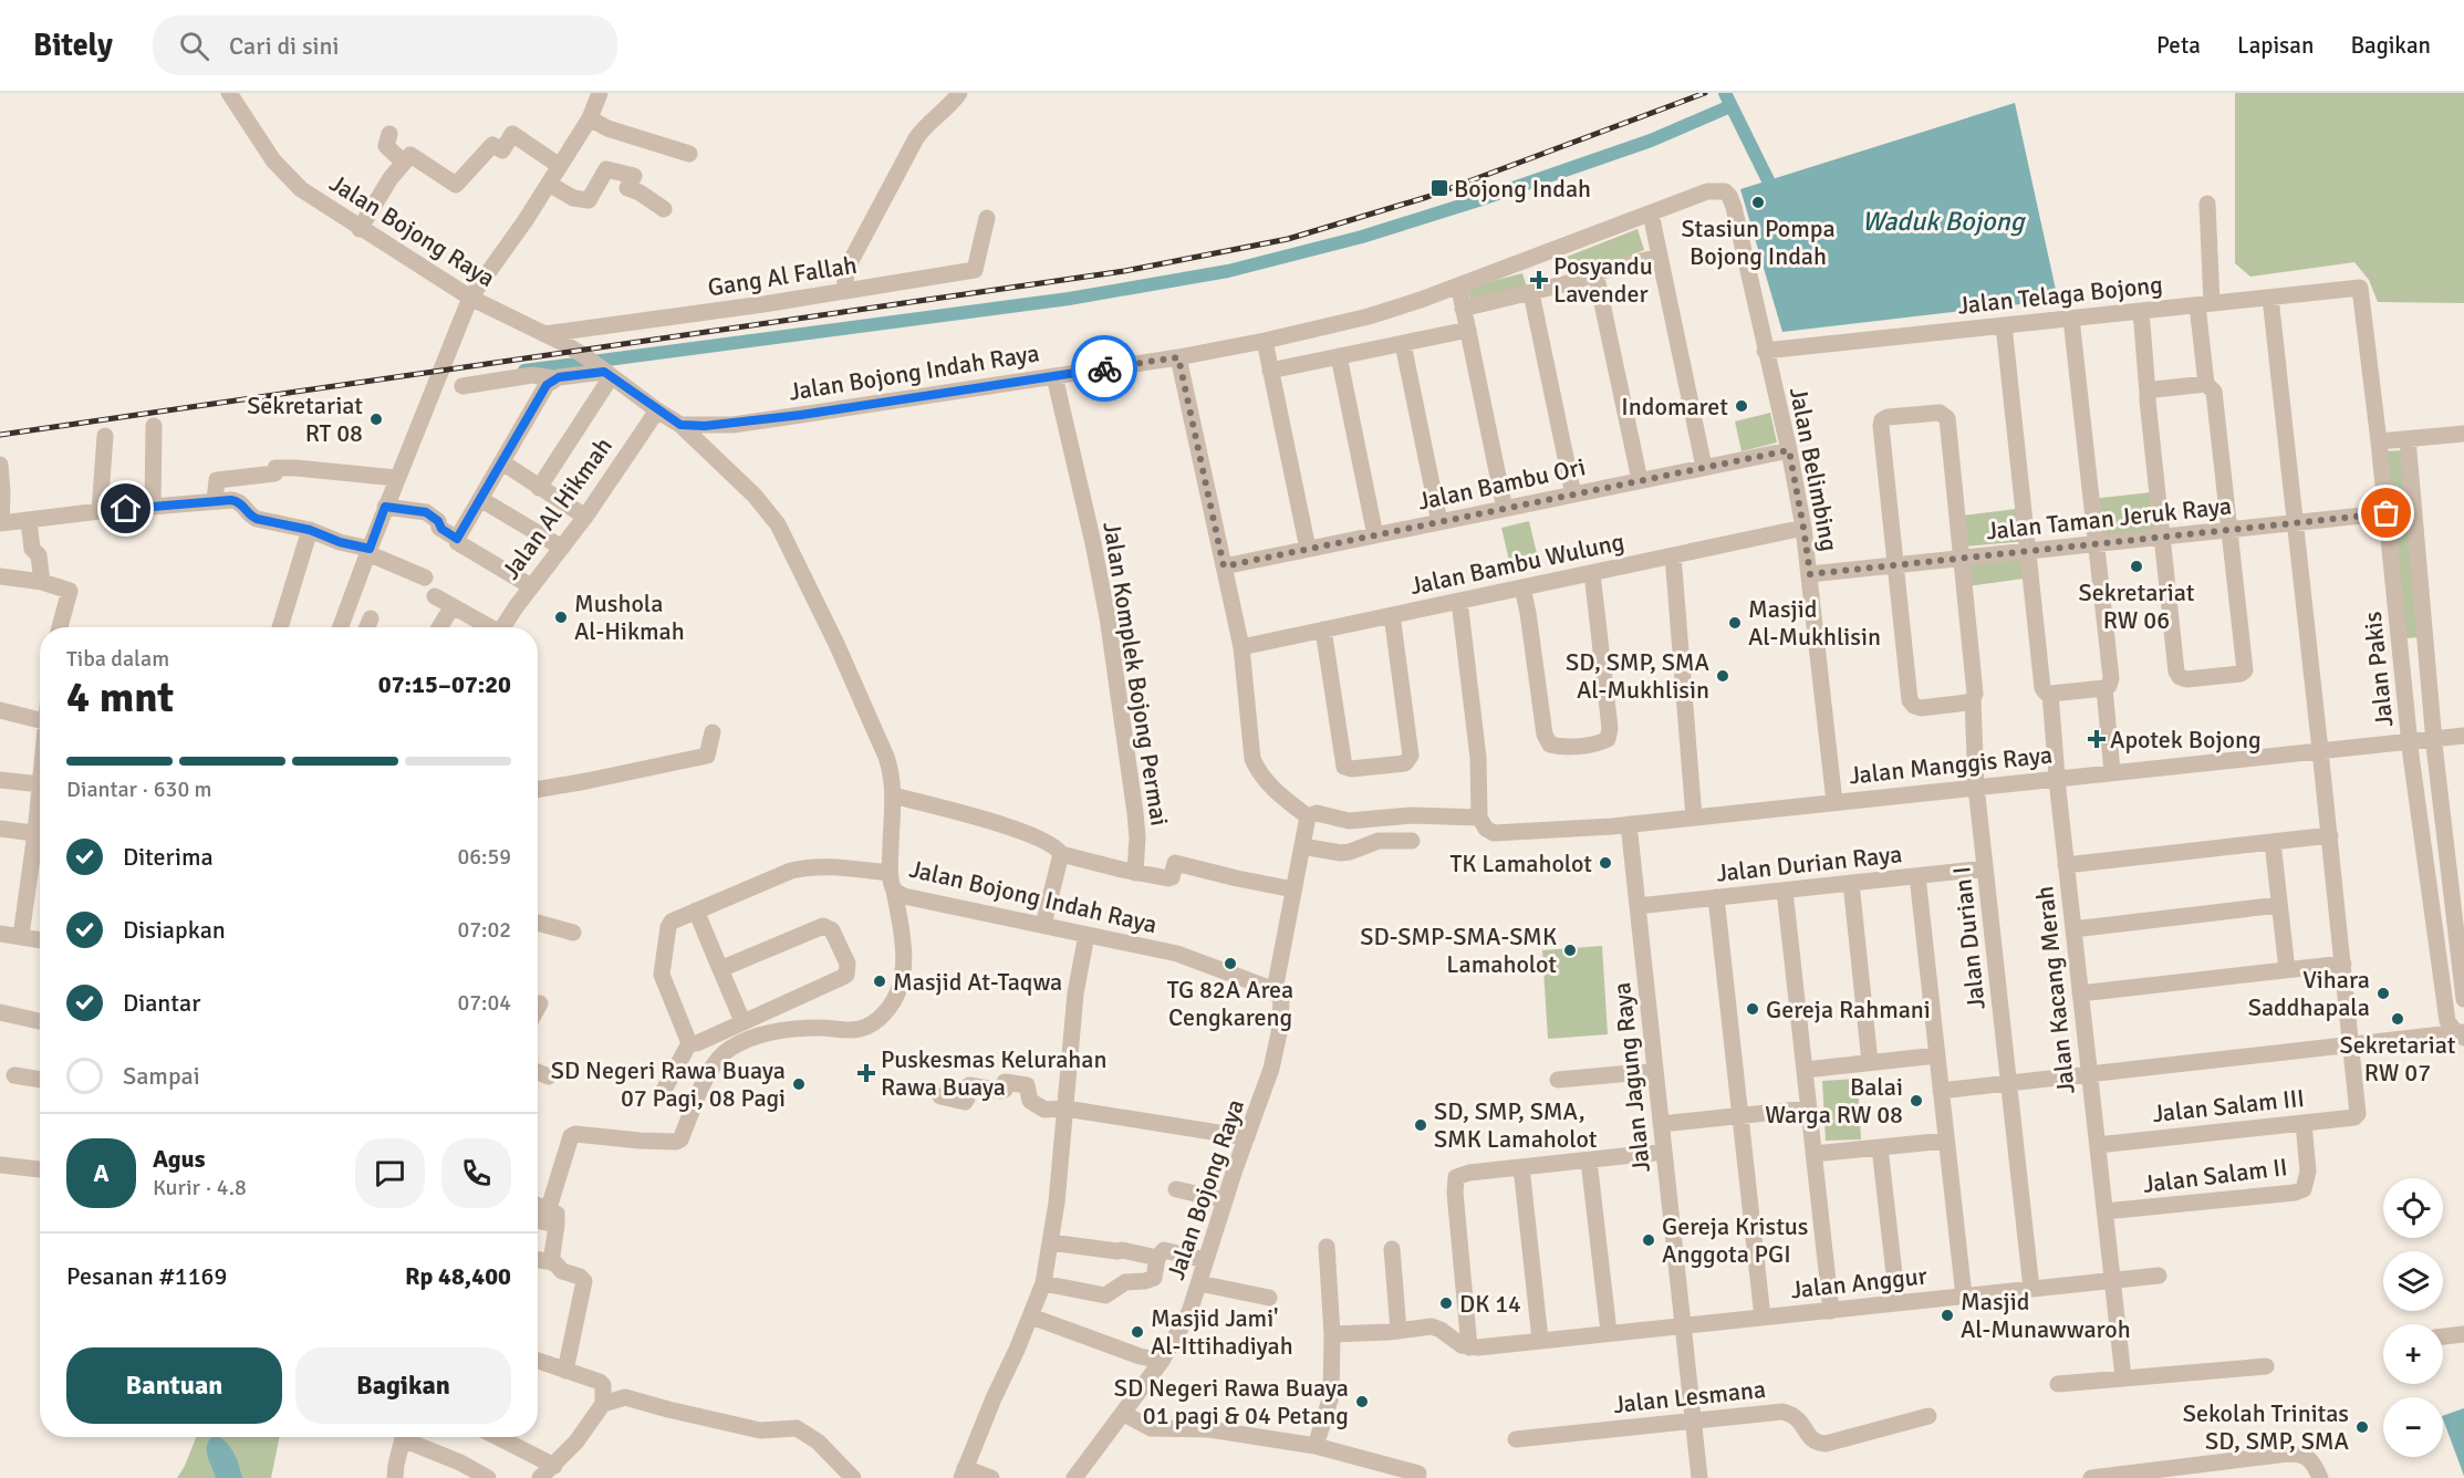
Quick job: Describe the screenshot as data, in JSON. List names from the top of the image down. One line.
{"streets":{"street":["Jalan Bojong Raya","Gang Al Fallah","Jalan Telaga Bojong","Jalan Bojong Indah Raya","Jalan Belimbing","Jalan Bambu Ori","Jalan Al Hikmah","Jalan Taman Jeruk Raya","Jalan Bambu Wulung","Jalan Pakis","Jalan Komplek Bojong Permai","Jalan Manggis Raya","Jalan Durian Raya","Jalan Durian I","Jalan Kacang Merah","Jalan Jagung Raya","Jalan Salam III","Jalan Salam II","Jalan Anggur","Jalan Lesmana"]},"crossings":[["Jalan Bojong Raya","Gang Al Fallah"],["Jalan Bojong Raya","Jalan Bojong Indah Raya"],["Jalan Telaga Bojong","Jalan Belimbing"],["Jalan Telaga Bojong","Jalan Pakis"],["Jalan Telaga Bojong","Jalan Kacang Merah"],["Jalan Bojong Indah Raya","Jalan Belimbing"],["Jalan Bojong Indah Raya","Jalan Al Hikmah"],["Jalan Bojong Indah Raya","Jalan Komplek Bojong Permai"],["Jalan Belimbing","Jalan Bambu Ori"],["Jalan Belimbing","Jalan Taman Jeruk Raya"],["Jalan Belimbing","Jalan Bambu Wulung"],["Jalan Belimbing","Jalan Manggis Raya"],["Jalan Taman Jeruk Raya","Jalan Pakis"],["Jalan Taman Jeruk Raya","Jalan Durian I"],["Jalan Taman Jeruk Raya","Jalan Kacang Merah"],["Jalan Pakis","Jalan Manggis Raya"],["Jalan Manggis Raya","Jalan Durian I"],["Jalan Manggis Raya","Jalan Kacang Merah"],["Jalan Manggis Raya","Jalan Jagung Raya"],["Jalan Durian Raya","Jalan Durian I"],["Jalan Durian Raya","Jalan Jagung Raya"],["Jalan Durian I","Jalan Anggur"],["Jalan Kacang Merah","Jalan Salam III"],["Jalan Kacang Merah","Jalan Salam II"],["Jalan Kacang Merah","Jalan Anggur"],["Jalan Jagung Raya","Jalan Anggur"],["Jalan Jagung Raya","Jalan Lesmana"],["Jalan Salam III","Jalan Salam II"]],"water":["Waduk Bojong"],"places":{"transit":["Bojong Indah"],"other":["Stasiun Pompa Bojong Indah","Indomaret","Sekretariat RT 08","Sekretariat RW 06","Mushola Al-Hikmah","Masjid Al-Mukhlisin","SD, SMP, SMA Al-Mukhlisin","TK Lamaholot","SD-SMP-SMA-SMK Lamaholot","TG 82A Area Cengkareng","Masjid At-Taqwa","Vihara Saddhapala","Gereja Rahmani","Sekretariat RW 07","SD Negeri Rawa Buaya 07 Pagi, 08 Pagi","Balai Warga RW 08","SD, SMP, SMA, SMK Lamaholot","Gereja Kristus Anggota PGI","DK 14","Masjid Al-Munawwaroh","Masjid Jami' Al-Ittihadiyah","SD Negeri Rawa Buaya 01 pagi & 04 Petang","Sekolah Trinitas SD, SMP, SMA"],"health":["Posyandu Lavender","Apotek Bojong","Puskesmas Kelurahan Rawa Buaya"]},"page":{"header":"Bitely","search":"Cari di sini","nav":["Peta","Lapisan","Bagikan"],"heading":["4 mnt","Tiba dalam","07:15–07:20"],"panel":["Agus","Kurir · 4.8","Pesanan #1169","Rp 48,400"],"bar":"Diantar · 630 m","list":[["Diterima","06:59"],["Disiapkan","07:02"],["Diantar","07:04"],"Sampai"],"round":"A","map_buttons":["+","−"],"buttons":["Bantuan","Bagikan"]}}
